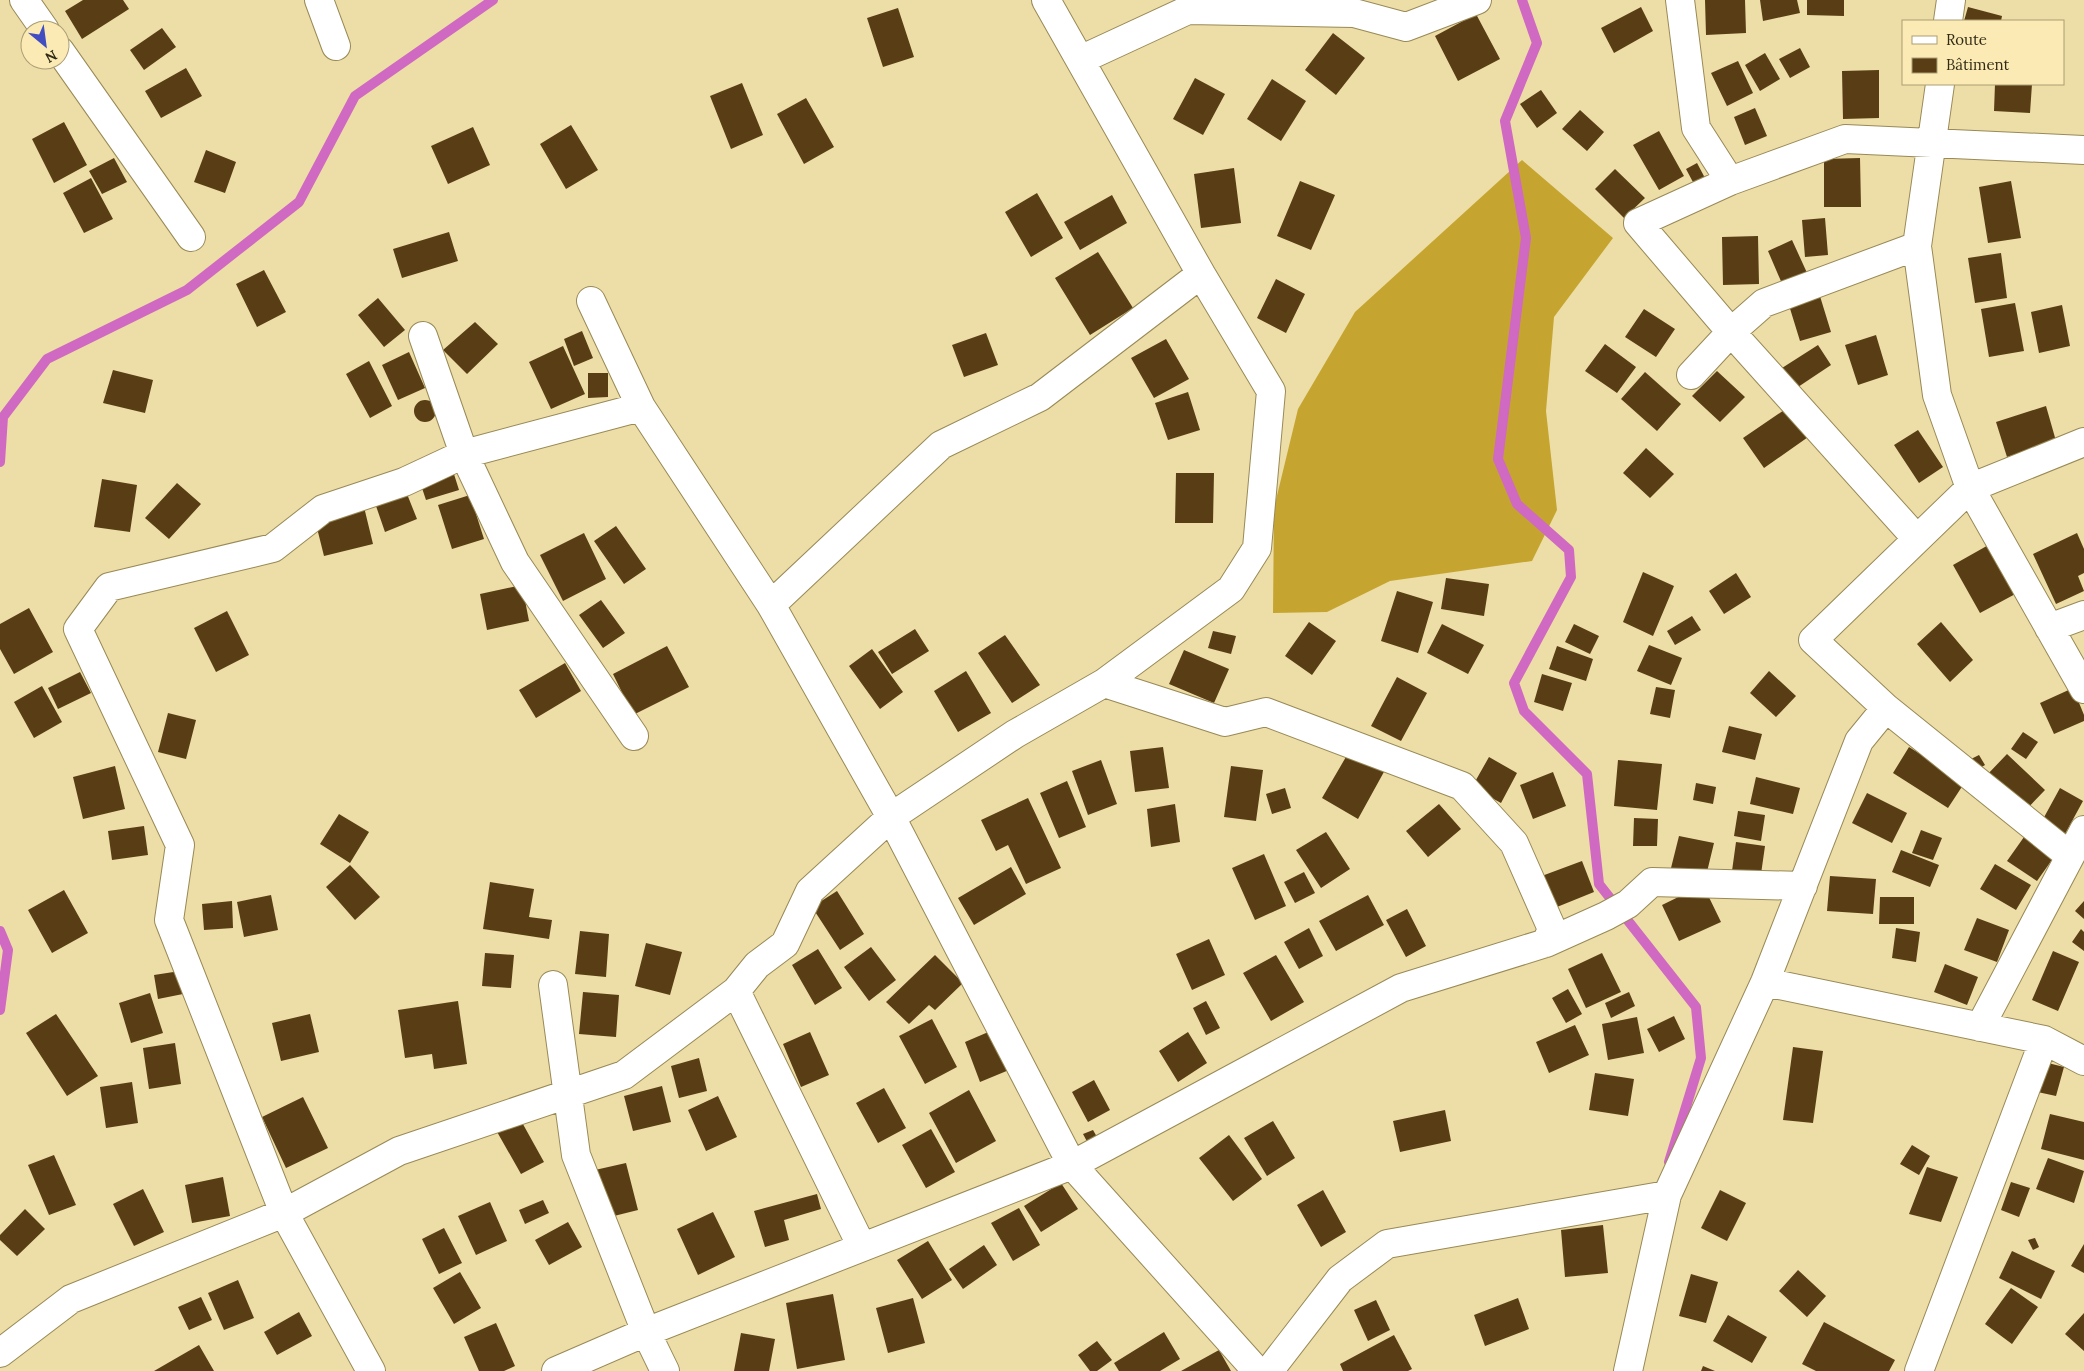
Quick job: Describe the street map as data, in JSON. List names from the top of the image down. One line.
{"legend":["Route","Bâtiment"],"north":"bottom right"}
